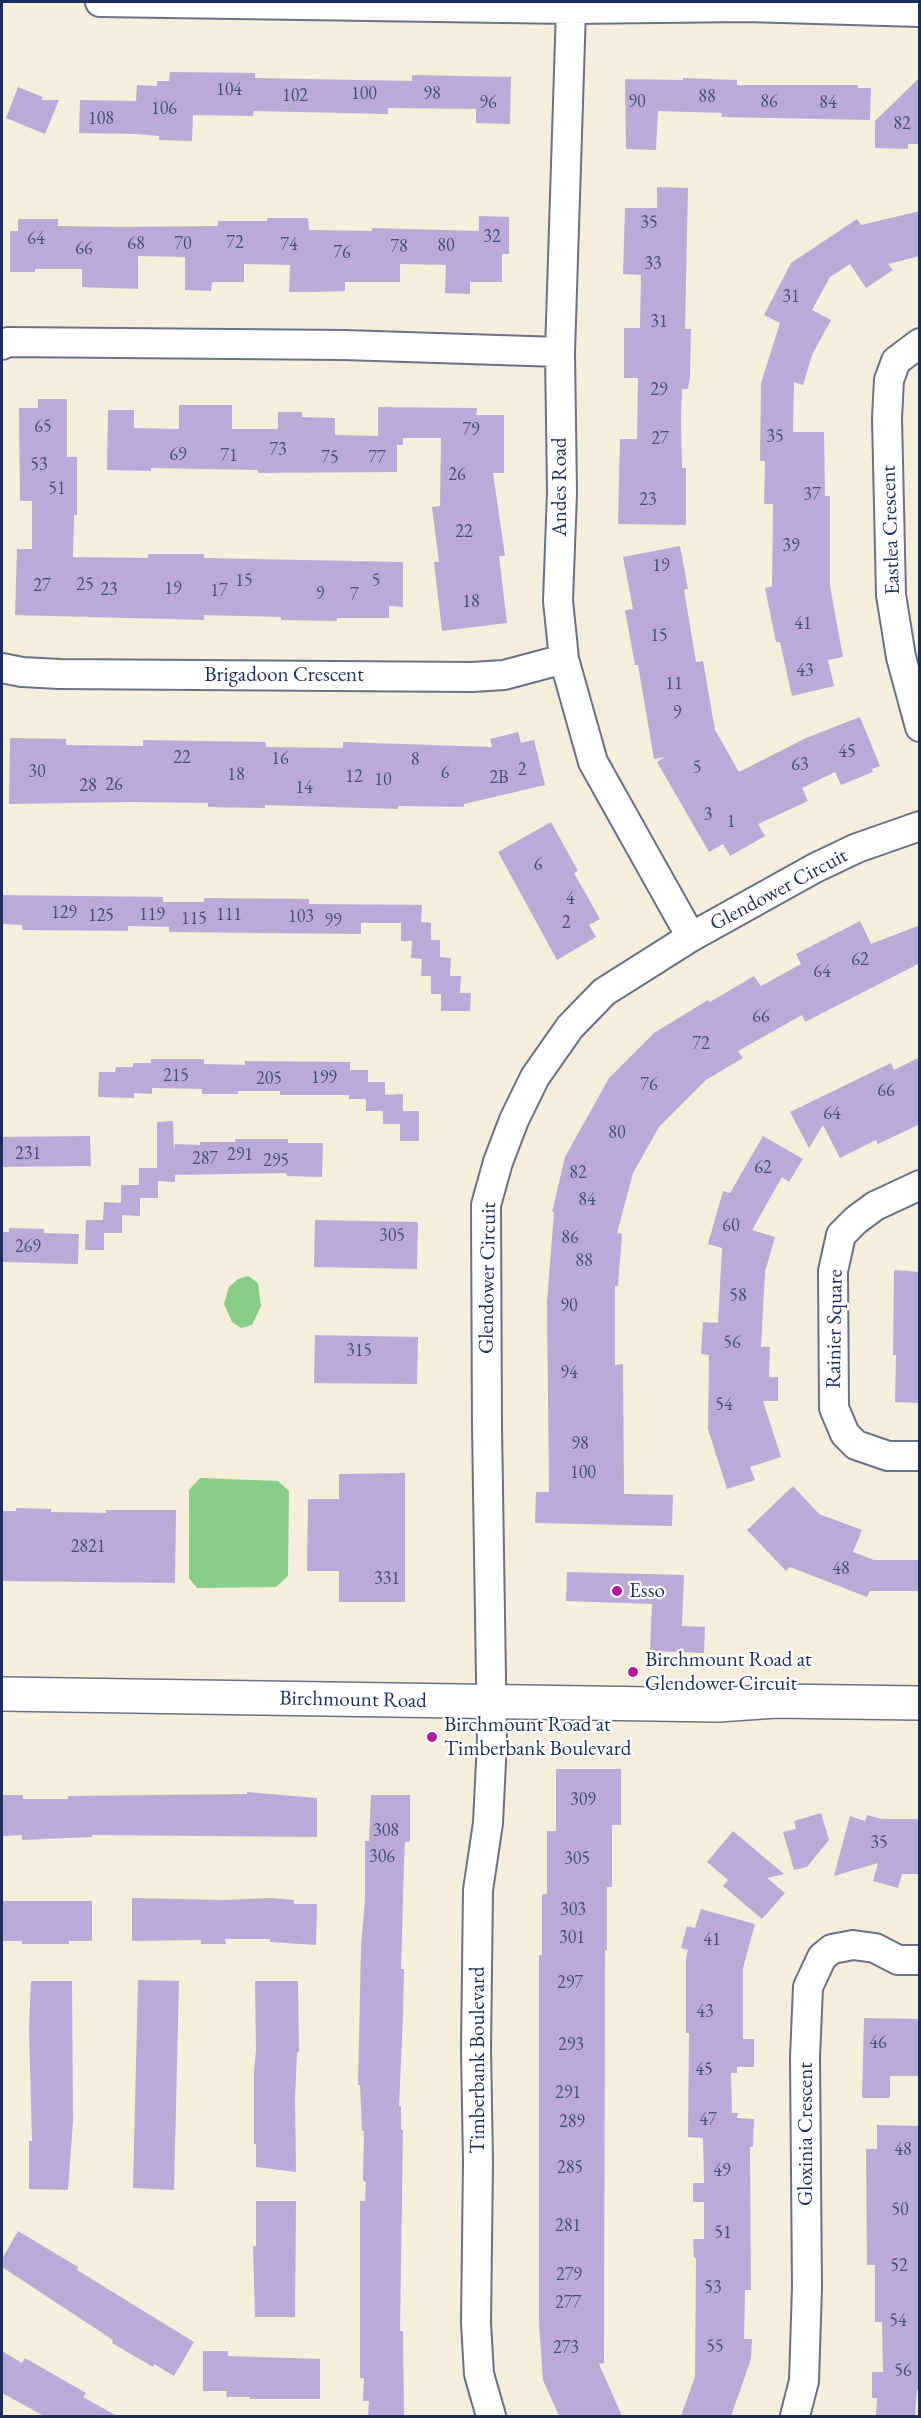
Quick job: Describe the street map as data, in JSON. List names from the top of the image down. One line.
{"streets":{"main road":["Birchmount Road"],"street":["Andes Road","Eastlea Crescent","Brigadoon Crescent","Glendower Circuit","Rainier Square","Timberbank Boulevard","Gloxinia Crescent"]},"crossings":[["Andes Road","Brigadoon Crescent"],["Andes Road","Glendower Circuit"],["Glendower Circuit","Birchmount Road"],["Glendower Circuit","Timberbank Boulevard"],["Birchmount Road","Timberbank Boulevard"]],"places":["Esso","Birchmount Road at Glendower Circuit","Birchmount Road at Timberbank Boulevard"],"house_numbers":["104","100","98","102","88","90","86","96","84","106","108","82","35","32","64","72","68","70","74","80","78","66","76","33","31","31","29","65","79","35","27","73","69","71","75","77","53","26","51","37","23","22","39","19","15","5","25","27","19","23","17","9","7","18","41","15","43","11","9","45","22","16","8","63","5","2","30","6","18","12","2B","10","26","28","14","3","1","6","4","129","119","111","125","103","115","99","2","62","64","66","72","215","199","205","76","66","64","80","231","291","287","295","62","82","84","60","305","86","269","88","58","90","56","315","94","54","98","100","2821","48","331","309","308","35","306","305","303","301","41","297","43","46","293","45","291","47","289","48","285","49","50","281","51","52","279","53","277","54","55","273","56"]}
